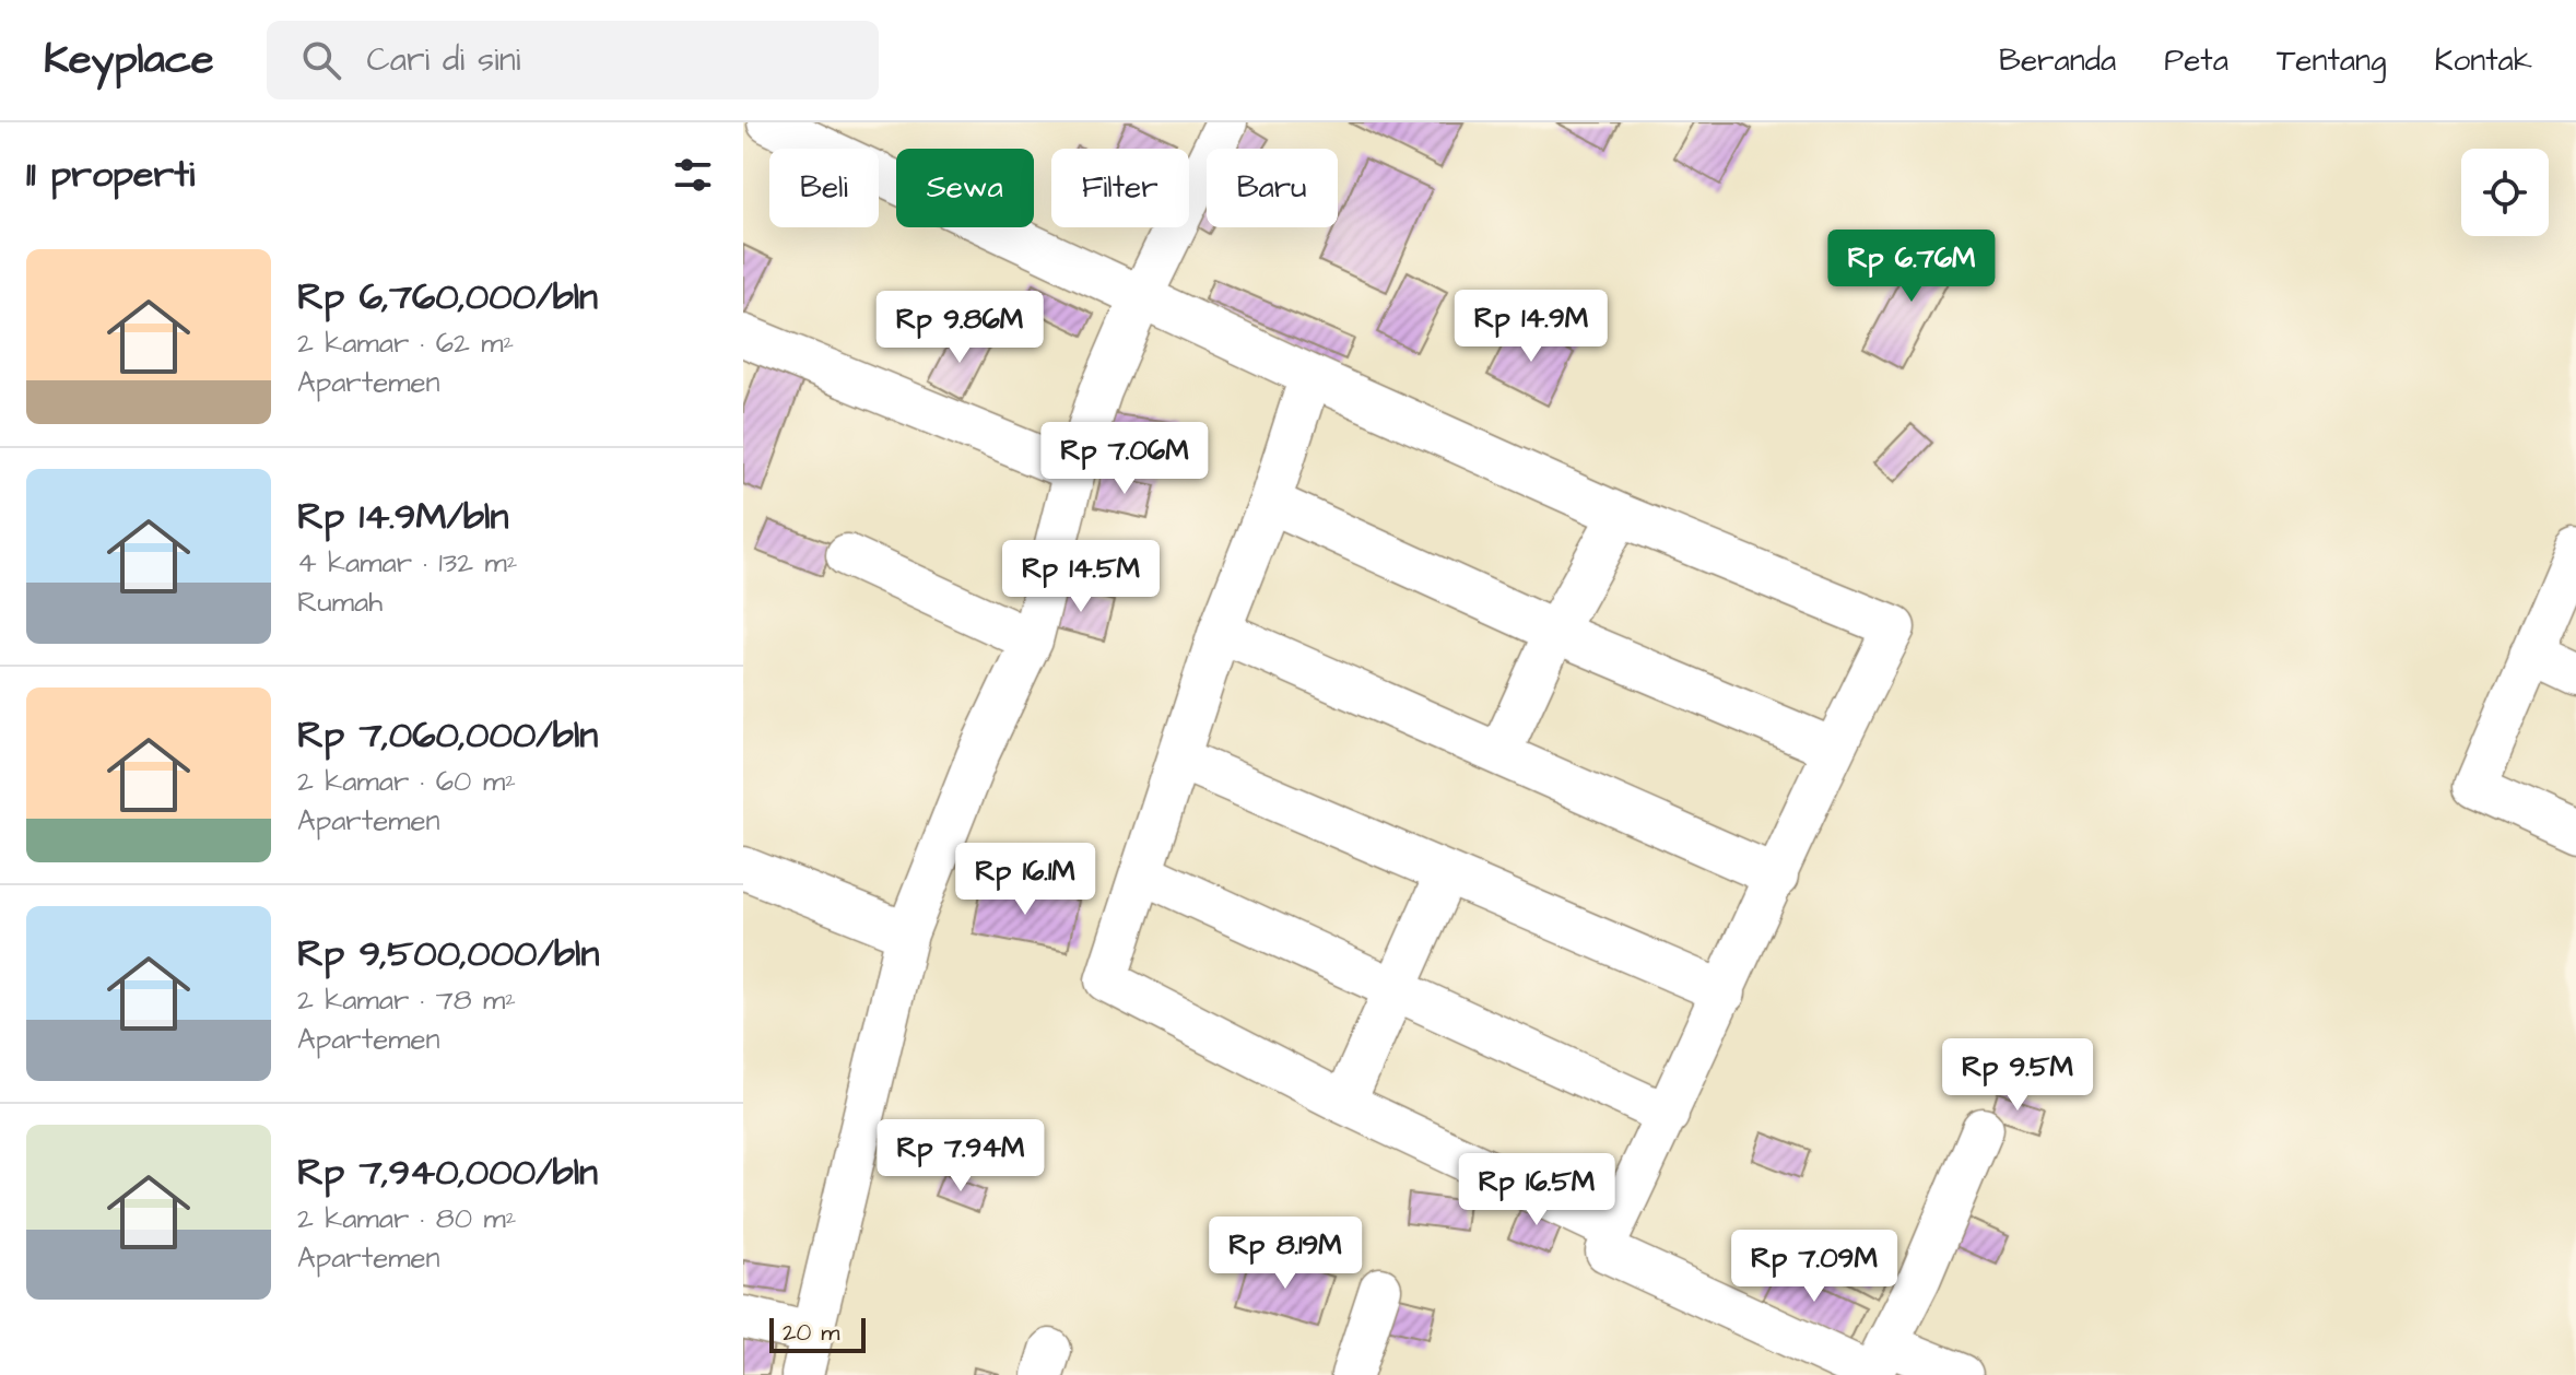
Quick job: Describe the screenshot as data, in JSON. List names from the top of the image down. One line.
{"scale_bar":"20 m","page":{"header":"Keyplace","search":"Cari di sini","nav":["Beranda","Peta","Tentang","Kontak"],"heading":"11 properti","chip":["Beli","Sewa","Filter","Baru"],"list":[{"name":"Rp 6,760,000/bln","note":"2 kamar · 62 m² · Apartemen"},{"name":"Rp 14.9M/bln","note":"4 kamar · 132 m² · Rumah"},{"name":"Rp 7,060,000/bln","note":"2 kamar · 60 m² · Apartemen"},{"name":"Rp 9,500,000/bln","note":"2 kamar · 78 m² · Apartemen"},{"name":"Rp 7,940,000/bln","note":"2 kamar · 80 m² · Apartemen"}],"price":["Rp 6.76M","Rp 14.9M","Rp 9.86M","Rp 7.06M","Rp 14.5M","Rp 16.1M","Rp 9.5M","Rp 7.94M","Rp 16.5M","Rp 8.19M","Rp 7.09M"],"scale":"20 m"}}
